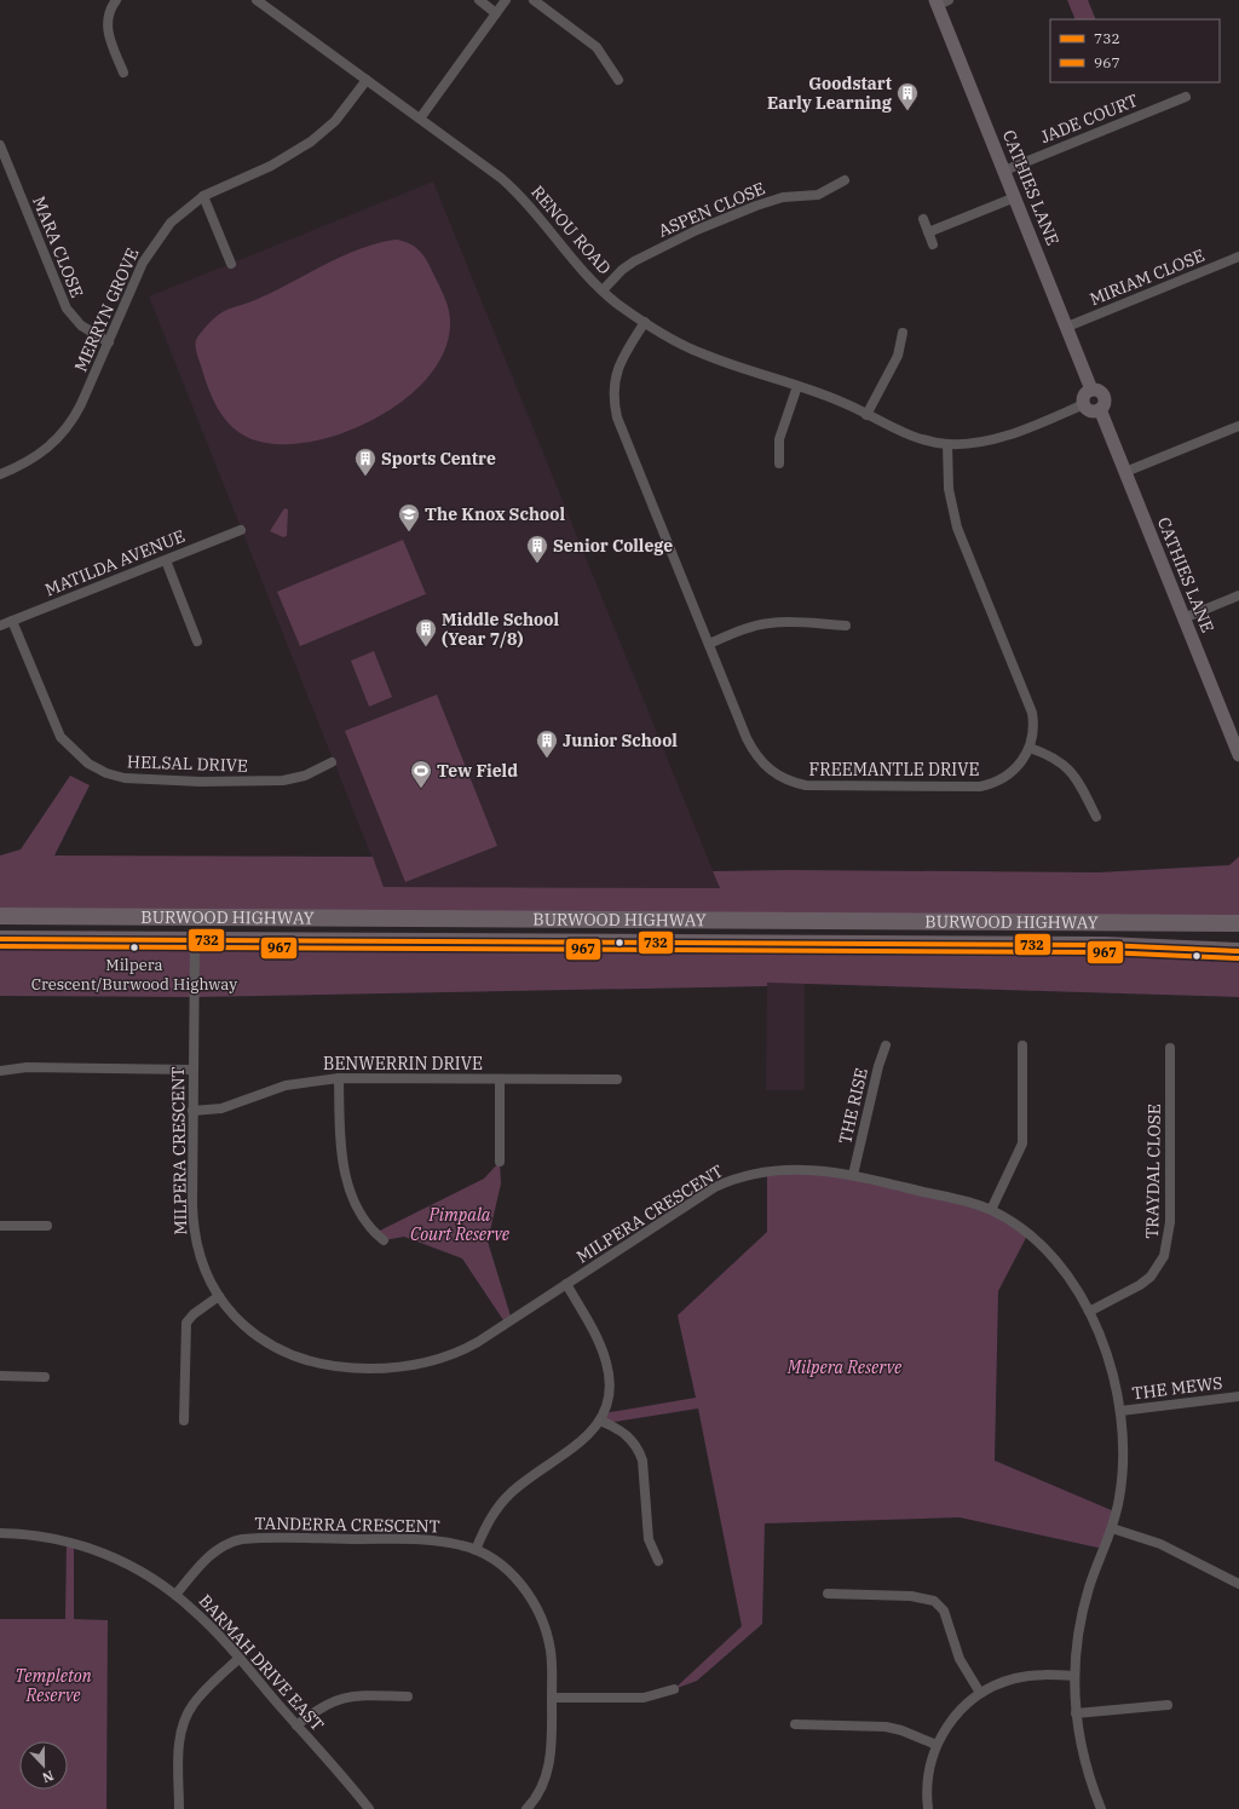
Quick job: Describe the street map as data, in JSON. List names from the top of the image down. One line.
{"streets":{"highway":["BURWOOD HIGHWAY"],"street":["JADE COURT","CATHIES LANE","ASPEN CLOSE","RENOU ROAD","MARA CLOSE","MIRIAM CLOSE","MERRYN GROVE","MATILDA AVENUE","HELSAL DRIVE","FREEMANTLE DRIVE","BENWERRIN DRIVE","THE RISE","MILPERA CRESCENT","TRAYDAL CLOSE","THE MEWS","TANDERRA CRESCENT","BARMAH DRIVE EAST"]},"crossings":[["JADE COURT","CATHIES LANE"],["CATHIES LANE","RENOU ROAD"],["CATHIES LANE","MIRIAM CLOSE"],["ASPEN CLOSE","RENOU ROAD"],["RENOU ROAD","MERRYN GROVE"],["RENOU ROAD","FREEMANTLE DRIVE"],["MARA CLOSE","MERRYN GROVE"],["MATILDA AVENUE","HELSAL DRIVE"],["BURWOOD HIGHWAY","MILPERA CRESCENT"],["BENWERRIN DRIVE","MILPERA CRESCENT"],["THE RISE","MILPERA CRESCENT"],["MILPERA CRESCENT","TRAYDAL CLOSE"],["MILPERA CRESCENT","THE MEWS"],["TANDERRA CRESCENT","BARMAH DRIVE EAST"]],"parks":["Pimpala Court Reserve","Milpera Reserve","Templeton Reserve"],"places":{"building":["Goodstart Early Learning","Sports Centre","Senior College","Middle School (Year 7/8)","Junior School"],"school or university":["The Knox School"],"sports":["Tew Field"],"other":["Milpera Crescent/Burwood Highway"]},"lines":["transit line 732","transit line 967"],"legend":["732","967"],"north":"bottom"}
